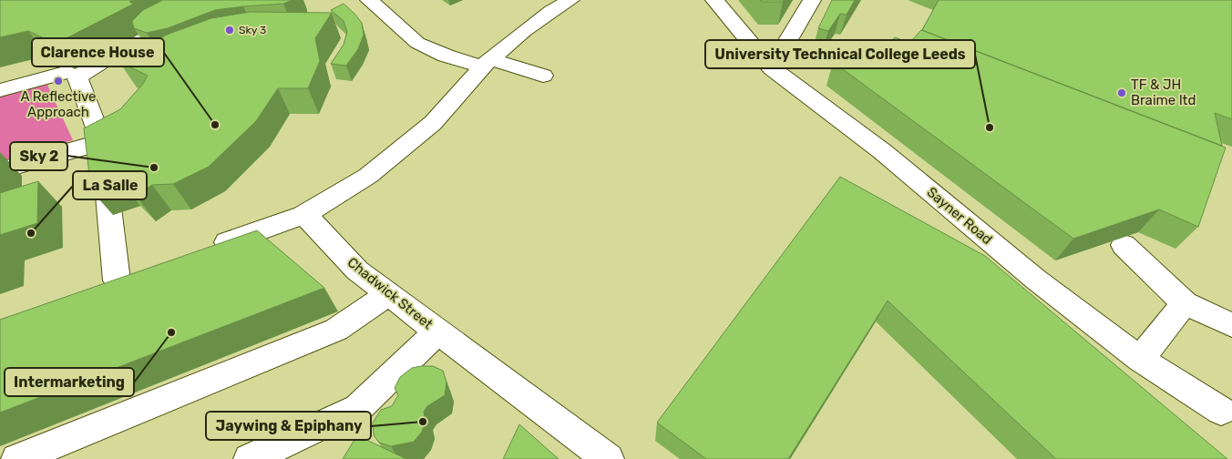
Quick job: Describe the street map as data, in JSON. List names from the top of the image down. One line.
{"streets":{"street":["Sayner Road","Chadwick Street"]},"places":["Sky 3","A Reflective Approach","TF & JH Braime ltd","Clarence House","University Technical College Leeds","Sky 2","La Salle","Intermarketing","Jaywing & Epiphany"]}
